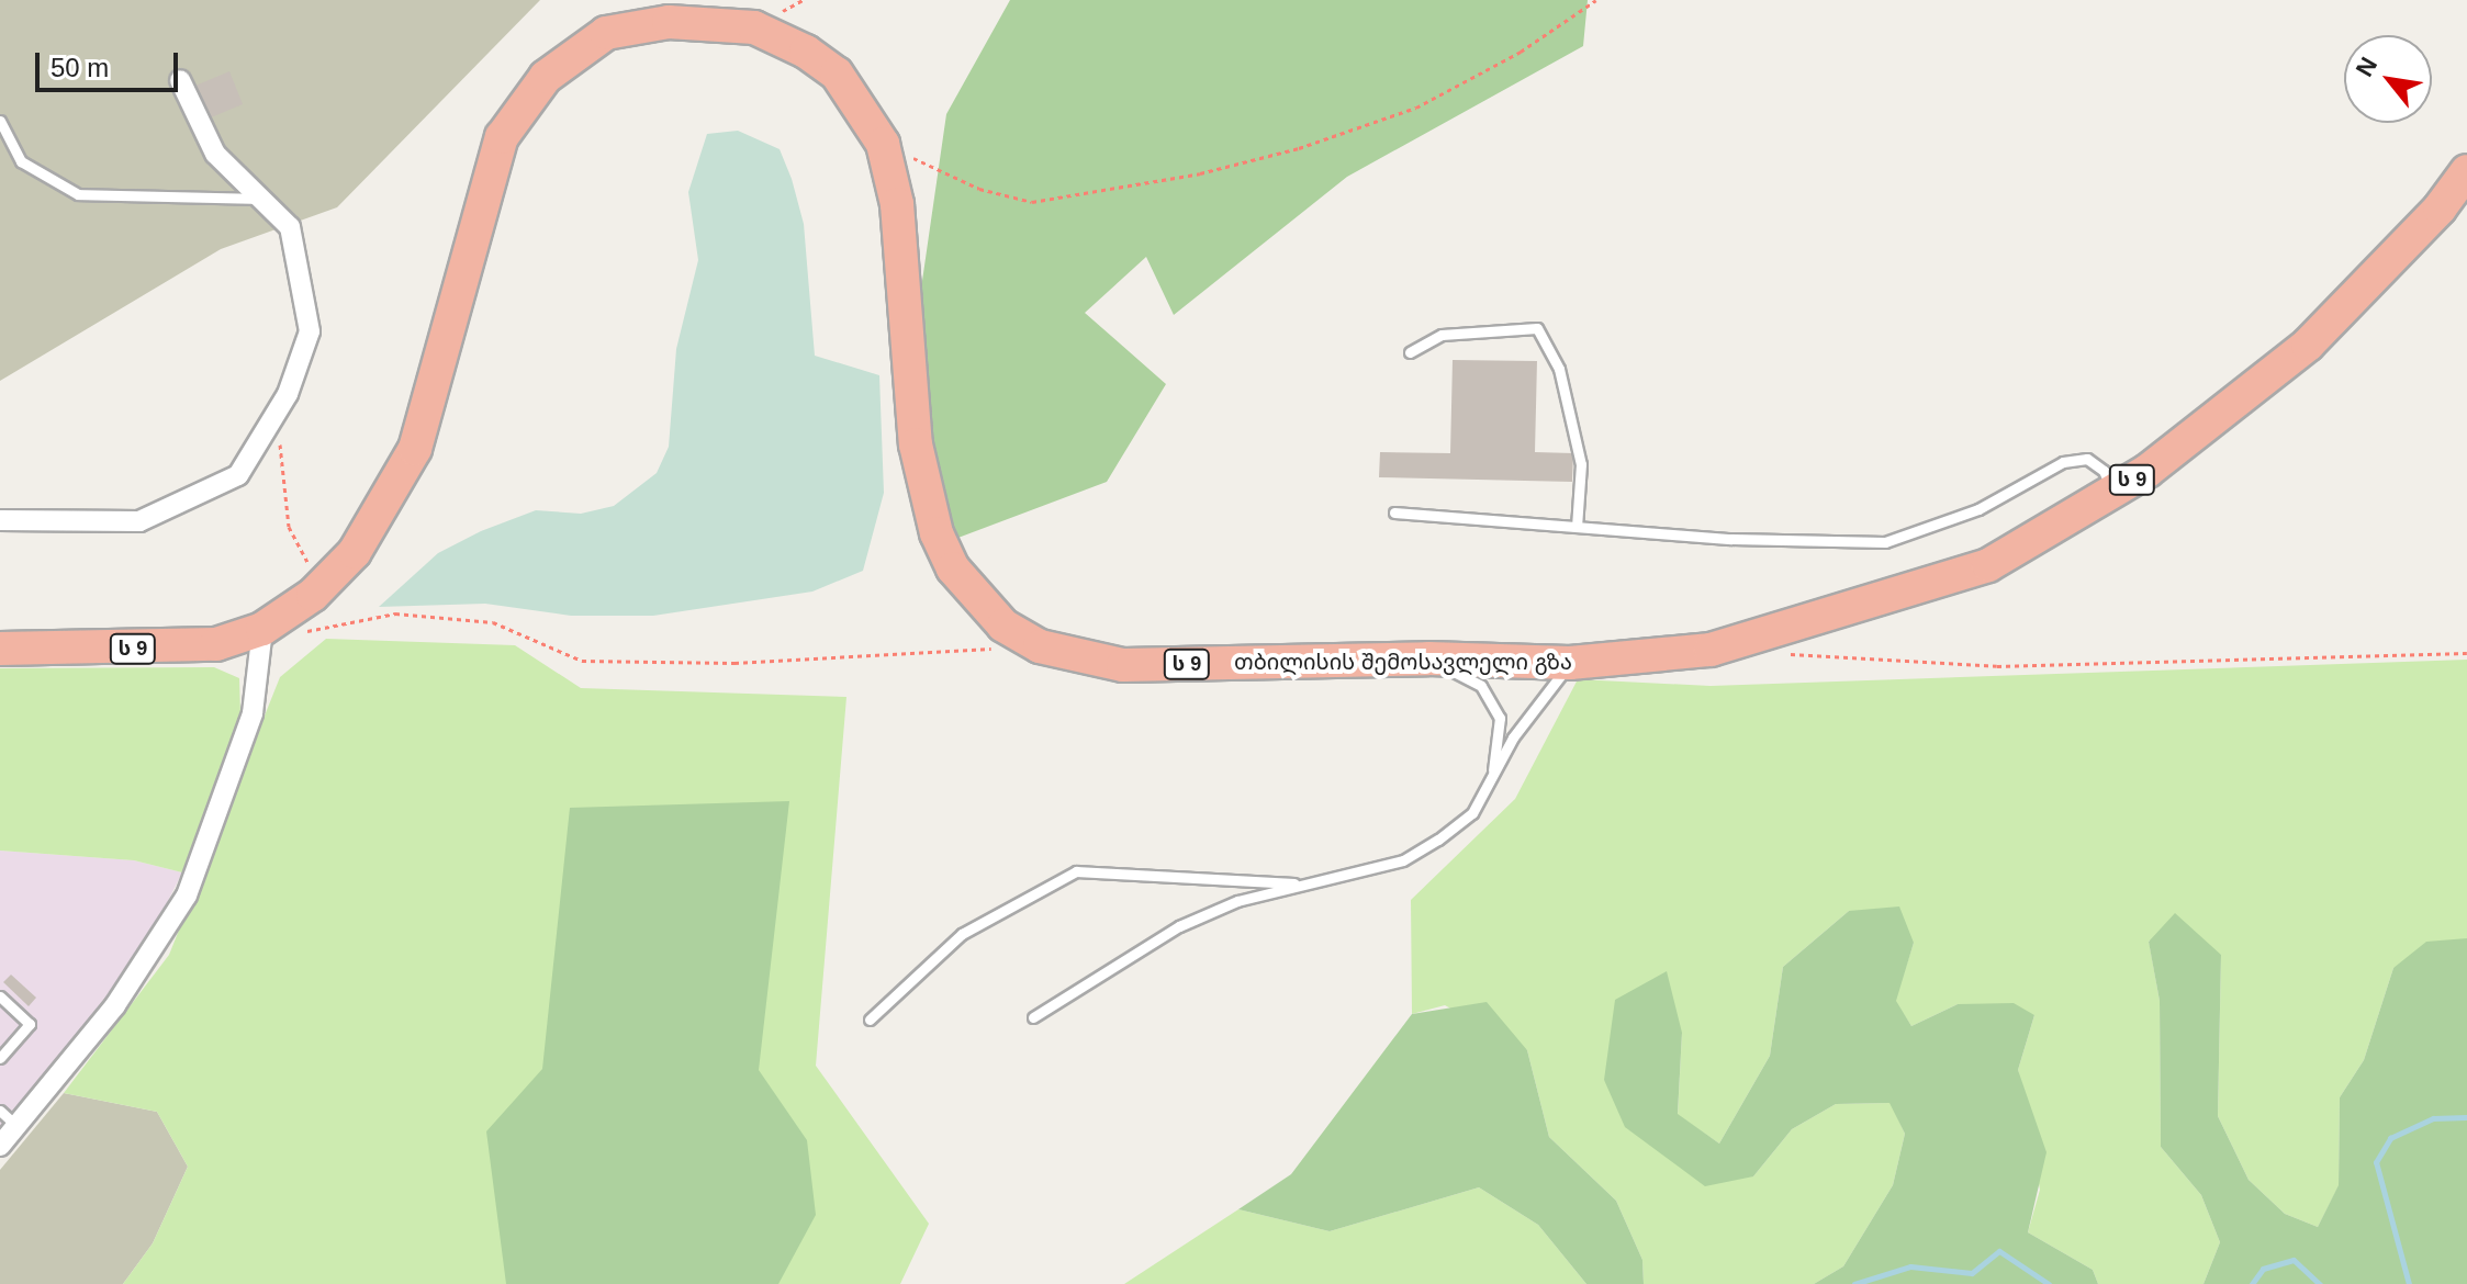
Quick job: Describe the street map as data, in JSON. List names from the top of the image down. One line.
{"streets":{"highway":["ს 9","თბილისის შემოსავლელი გზა"]},"scale_bar":"50 m","north":"top left"}
